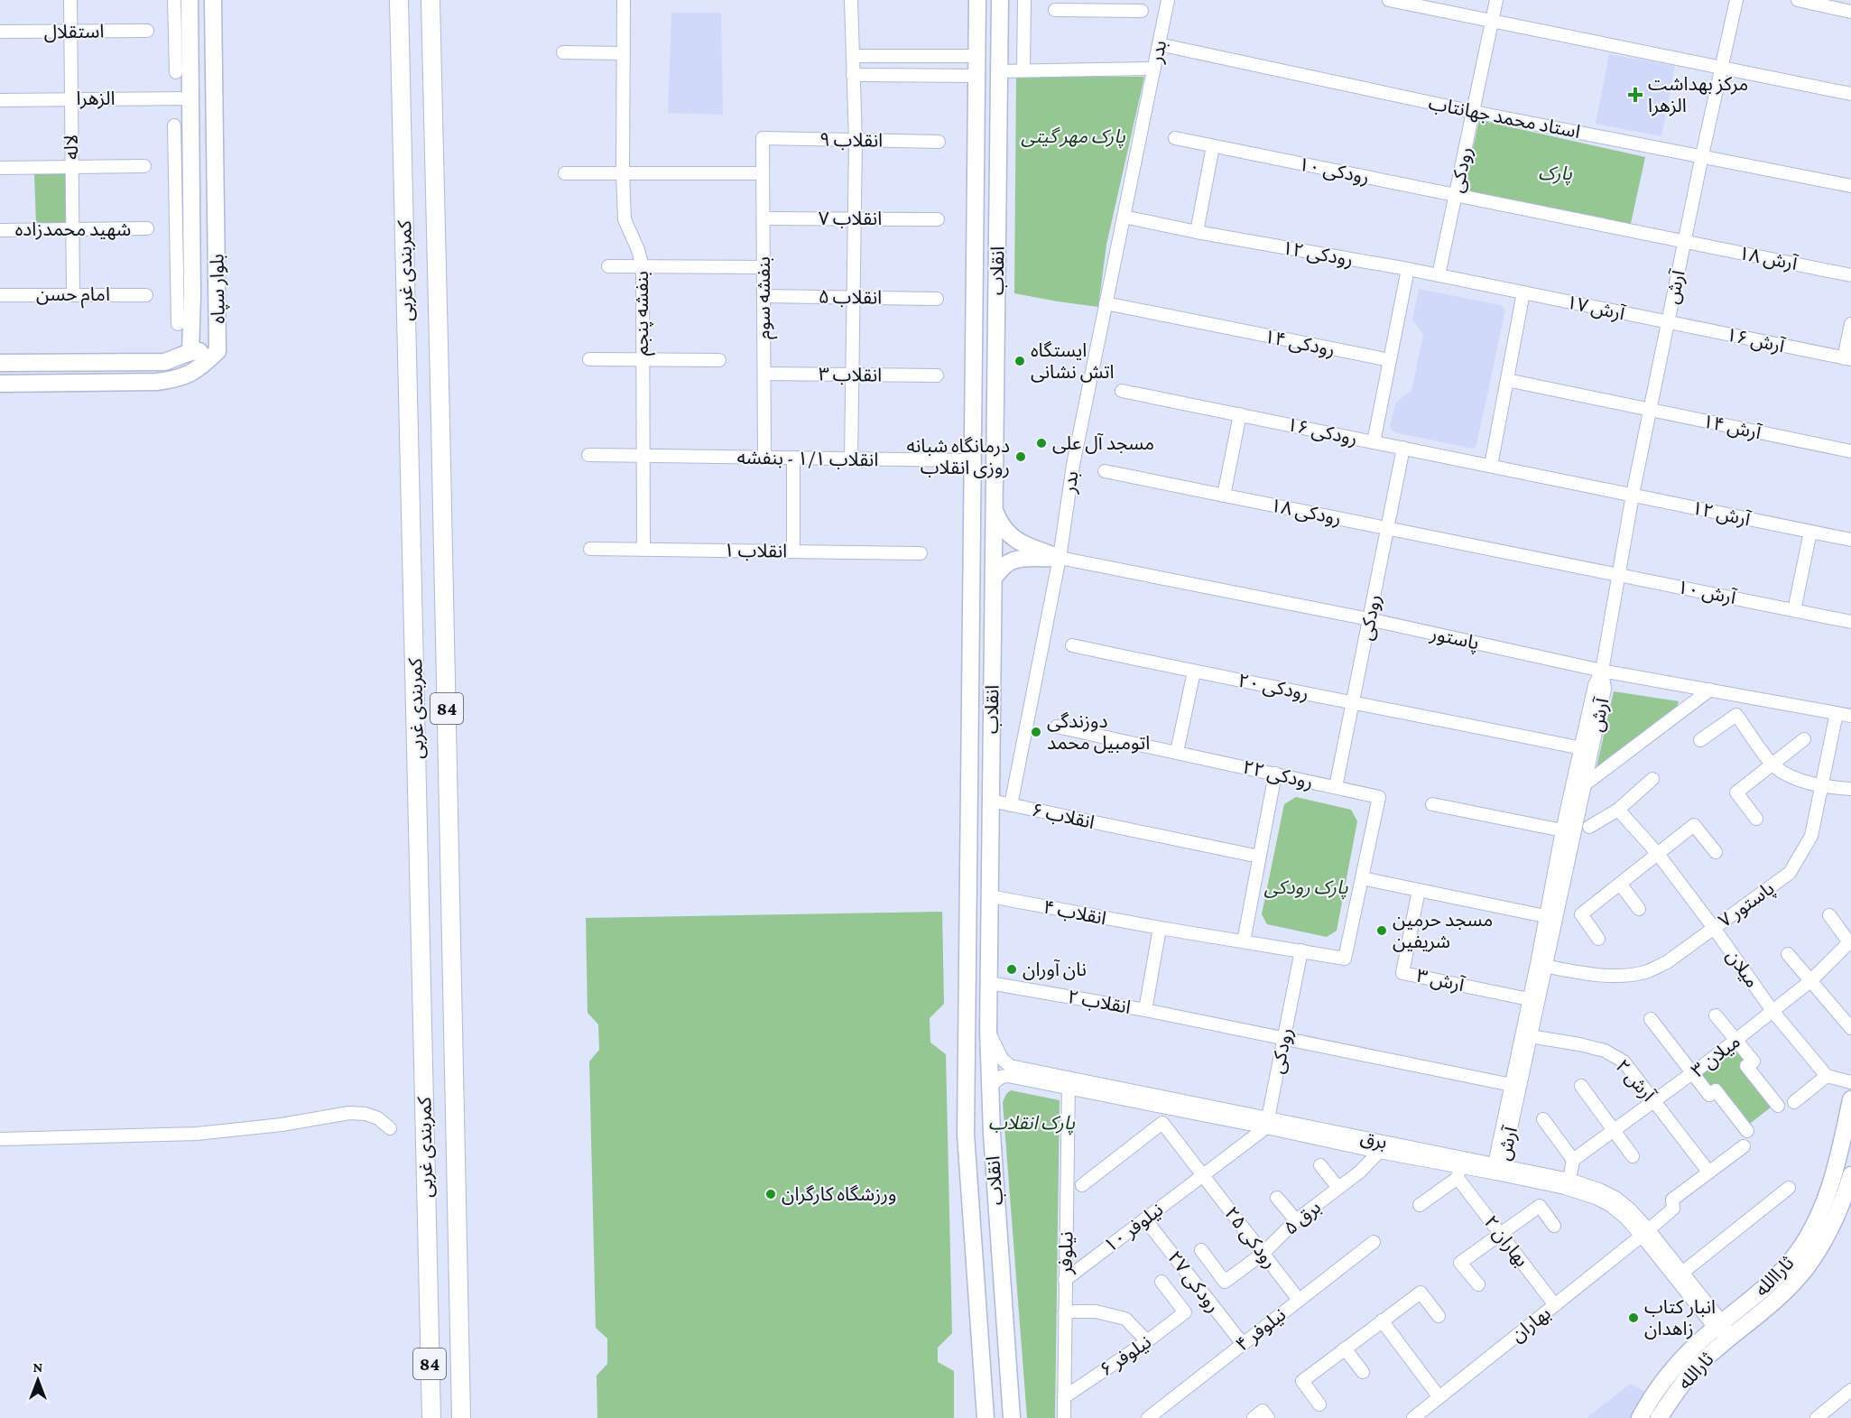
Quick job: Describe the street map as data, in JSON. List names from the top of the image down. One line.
{"streets":{"highway":["کمربندی غربی","84"],"main road":["انقلاب","بلوار سپاه","ثاراالله","ثارالله"],"street":["استقلال","بدر","الزهرا","استاد محمد جهانتاب","انقلاب ۹","لاله","رودکی","رودکی ۱۰","انقلاب ۷","شهید محمدزاده","رودکی ۱۲","آرش ۱۸","آرش","امام حسن","انقلاب ۵","بنفشه سوم","آرش ۱۷","بنفشه پنجم","آرش ۱۶","رودکی ۱۴","انقلاب ۳","آرش ۱۴","رودکی ۱۶","انقلاب ۱/۱ - بنفشه","رودکی ۱۸","آرش ۱۲","انقلاب ۱","آرش ۱۰","پاستور","رودکی ۲۰","رودکی ۲۲","انقلاب ۶","پاستور ۷","انقلاب ۴","میلان","آرش ۳","انقلاب ۲","میلان ۳","آرش ۲","برق","برق ۵","نیلوفر ۱۰","رودکی ۲۵","بهاران ۲","نیلوفر","رودکی ۲۷","بهاران","نیلوفر ۴","نیلوفر ۶"]},"crossings":[["استقلال","لاله"],["بدر","استاد محمد جهانتاب"],["بدر","رودکی ۱۲"],["بدر","رودکی ۱۴"],["بدر","پاستور"],["بدر","انقلاب ۶"],["الزهرا","لاله"],["الزهرا","بلوار سپاه"],["استاد محمد جهانتاب","رودکی"],["استاد محمد جهانتاب","آرش"],["انقلاب ۹","بنفشه سوم"],["لاله","شهید محمدزاده"],["لاله","امام حسن"],["رودکی","رودکی ۱۰"],["رودکی","رودکی ۱۲"],["رودکی","آرش ۱۷"],["رودکی","رودکی ۱۶"],["رودکی","رودکی ۱۸"],["رودکی","پاستور"],["رودکی","رودکی ۲۰"],["رودکی","رودکی ۲۲"],["رودکی","انقلاب ۴"],["رودکی","انقلاب ۲"],["رودکی","برق"],["رودکی","نیلوفر ۱۰"],["رودکی ۱۰","آرش ۱۸"],["انقلاب ۷","بنفشه سوم"],["رودکی ۱۲","آرش ۱۷"],["آرش ۱۸","آرش"],["انقلاب","انقلاب ۱/۱ - بنفشه"],["انقلاب","انقلاب ۶"],["انقلاب","انقلاب ۴"],["انقلاب","انقلاب ۲"],["انقلاب","برق"],["آرش","آرش ۱۷"],["آرش","آرش ۱۶"],["آرش","آرش ۱۴"],["آرش","آرش ۱۲"],["آرش","آرش ۱۰"],["آرش","پاستور"],["آرش","رودکی ۲۰"],["آرش","پاستور ۷"],["آرش","آرش ۳"],["آرش","انقلاب ۲"],["آرش","آرش ۲"],["آرش","برق"],["انقلاب ۵","بنفشه سوم"],["بنفشه سوم","انقلاب ۳"],["بنفشه سوم","انقلاب ۱/۱ - بنفشه"],["آرش ۱۷","آرش ۱۶"],["بنفشه پنجم","انقلاب ۱/۱ - بنفشه"],["بنفشه پنجم","انقلاب ۱"],["رودکی ۱۶","آرش ۱۲"],["رودکی ۱۸","آرش ۱۰"],["پاستور","پاستور ۷"],["رودکی ۲۲","انقلاب ۴"],["پاستور ۷","میلان"],["میلان","میلان ۳"],["میلان ۳","آرش ۲"],["آرش ۲","بهاران"],["برق","برق ۵"],["برق","نیلوفر ۱۰"],["برق","بهاران ۲"],["برق","نیلوفر"],["برق","ثاراالله"],["برق","بهاران"],["برق","ثارالله"],["برق ۵","رودکی ۲۵"],["نیلوفر ۱۰","رودکی ۲۵"],["نیلوفر ۱۰","نیلوفر"],["نیلوفر ۱۰","رودکی ۲۷"],["رودکی ۲۵","نیلوفر ۴"],["بهاران ۲","بهاران"],["نیلوفر","نیلوفر ۶"],["ثاراالله","ثارالله"],["رودکی ۲۷","نیلوفر ۴"]],"parks":["پارک مهر گیتی","پارک","پارک رودکی","پارک انقلاب"],"places":{"health":["مرکز بهداشت الزهرا"],"other":["ایستگاه اتش نشانی","مسجد آل علی","درمانگاه شبانه روزی انقلاب","دوزندگی اتومبیل محمد","مسجد حرمین شریفین","نان آوران","ورزشگاه کارگران","انبار کتاب زاهدان"]},"north":"top"}
